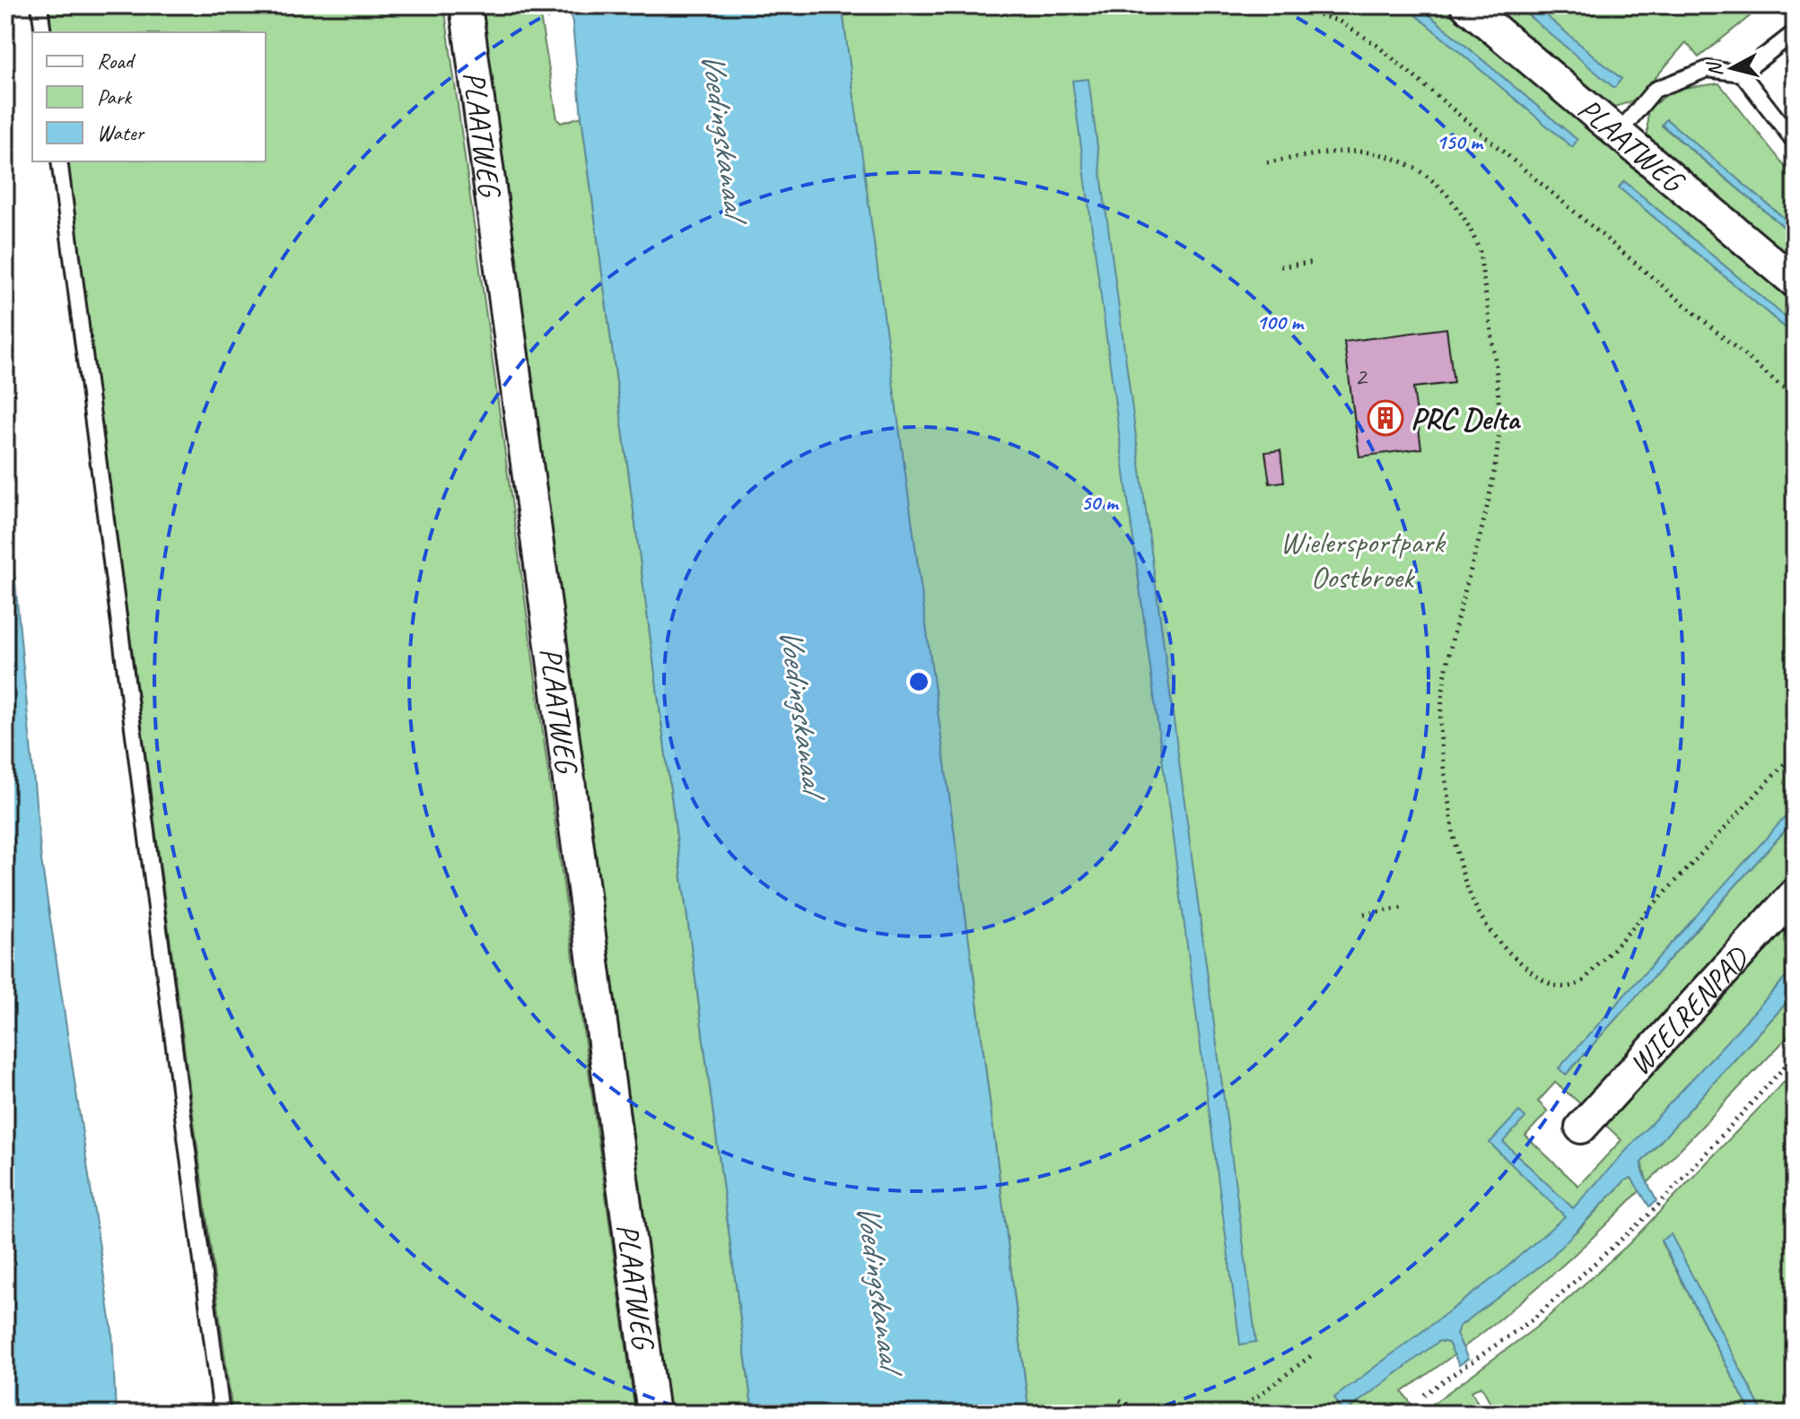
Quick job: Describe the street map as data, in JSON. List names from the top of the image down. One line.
{"streets":{"street":["PLAATWEG","WIELRENPAD"]},"water":["Voedingskanaal"],"parks":["Wielersportpark Oostbroek"],"places":{"building":["PRC Delta"]},"house_numbers":["2"],"legend":["Road","Park","Water"],"north":"left","rings":["150 m","100 m","50 m"]}
